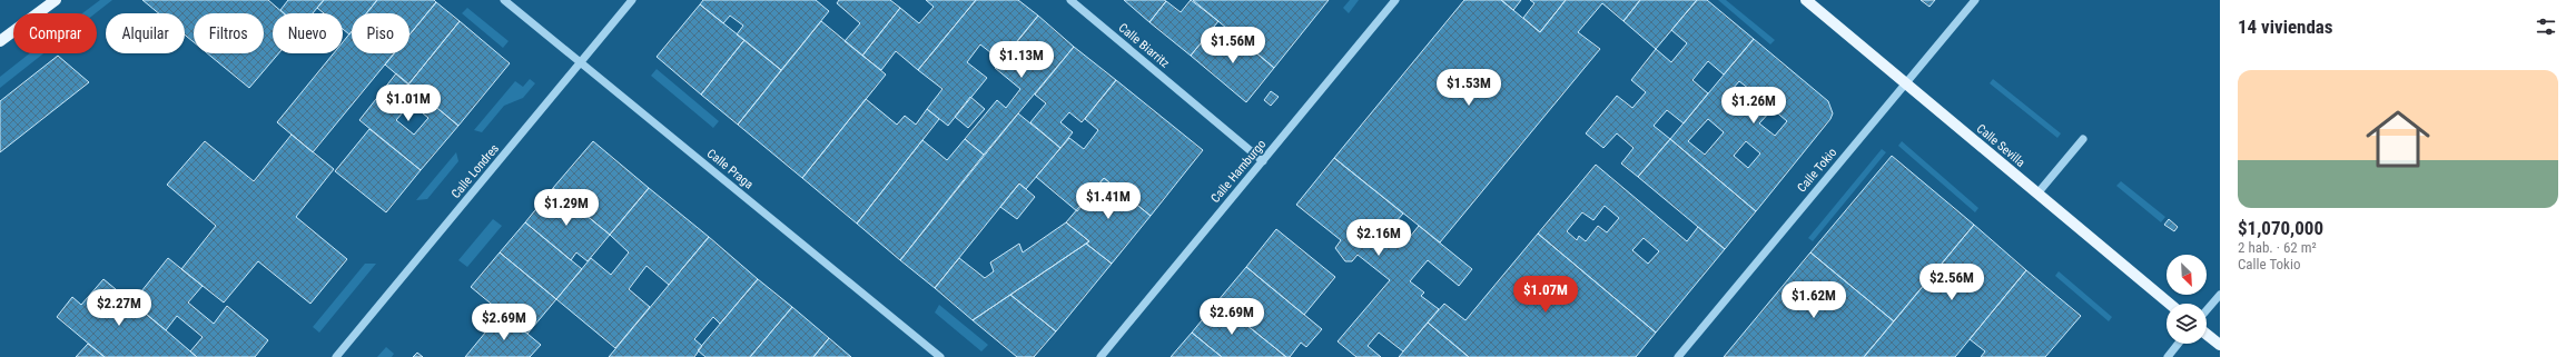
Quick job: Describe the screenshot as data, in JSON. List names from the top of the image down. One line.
{"streets":{"main road":["Calle Sevilla"],"street":["Calle Biarritz","Calle Praga","Calle Tokio","Calle Londres","Calle Hamburgo"]},"crossings":[["Calle Biarritz","Calle Hamburgo"],["Calle Sevilla","Calle Tokio"],["Calle Praga","Calle Londres"]],"north":"bottom right","page":{"heading":"14 viviendas","chip":["Comprar","Alquilar","Filtros","Nuevo","Piso"],"price":["$1.56M","$1.13M","$1.53M","$1.01M","$1.26M","$1.41M","$1.29M","$2.16M","$2.56M","$1.07M","$1.62M","$2.27M","$2.69M","$2.69M"],"list":[{"name":"$1,070,000","note":"2 hab. · 62 m² · Calle Tokio"}]}}
